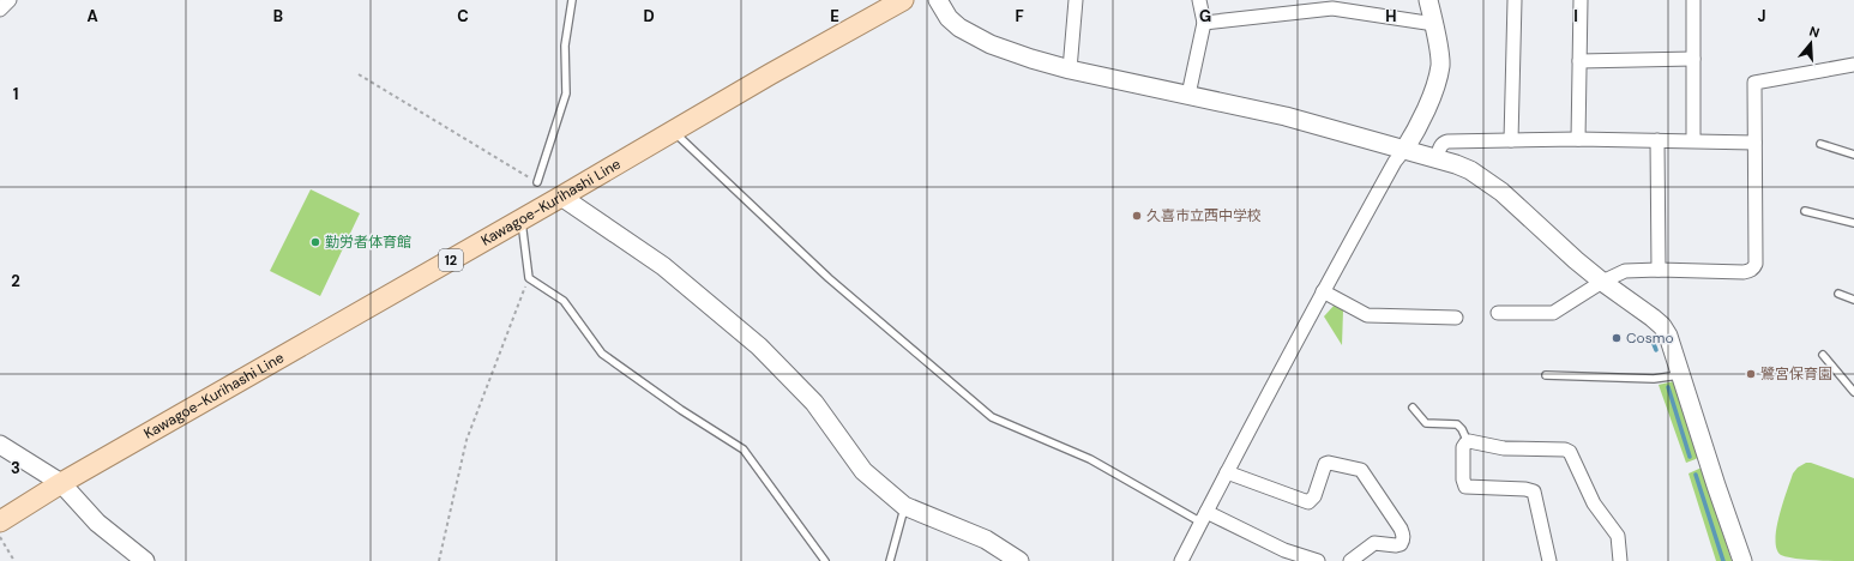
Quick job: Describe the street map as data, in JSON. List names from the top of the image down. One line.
{"streets":{"main road":["Kawagoe-Kurihashi Line","12"]},"places":["久喜市立西中学校","勤労者体育館","Cosmo","鷺宮保育園"],"north":"top","grid":{"columns":["A","B","C","D","E","F","G","H","I","J"],"rows":["1","2","3"]}}
